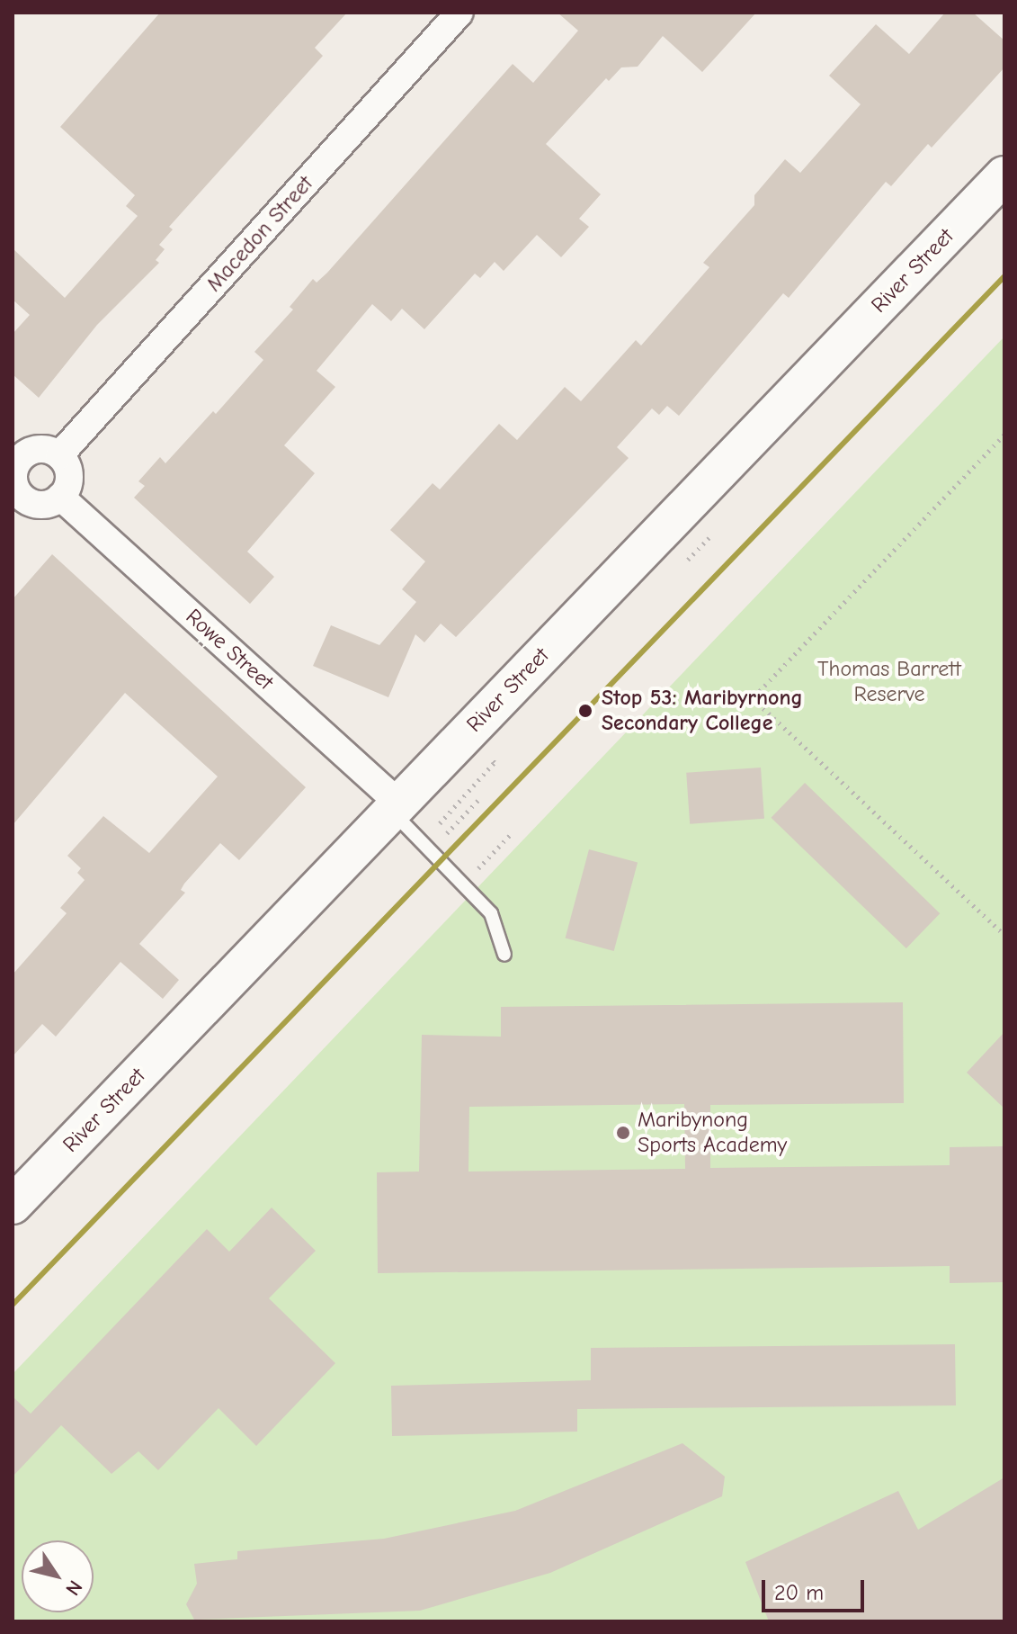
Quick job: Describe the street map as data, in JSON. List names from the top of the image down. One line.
{"streets":{"street":["Macedon Street","River Street","Rowe Street"]},"crossings":[["Macedon Street","Rowe Street"],["River Street","Rowe Street"]],"parks":["Thomas Barrett Reserve"],"places":["Stop 53: Maribyrnong Secondary College","Maribynong Sports Academy"],"scale_bar":"20 m","north":"bottom right"}
